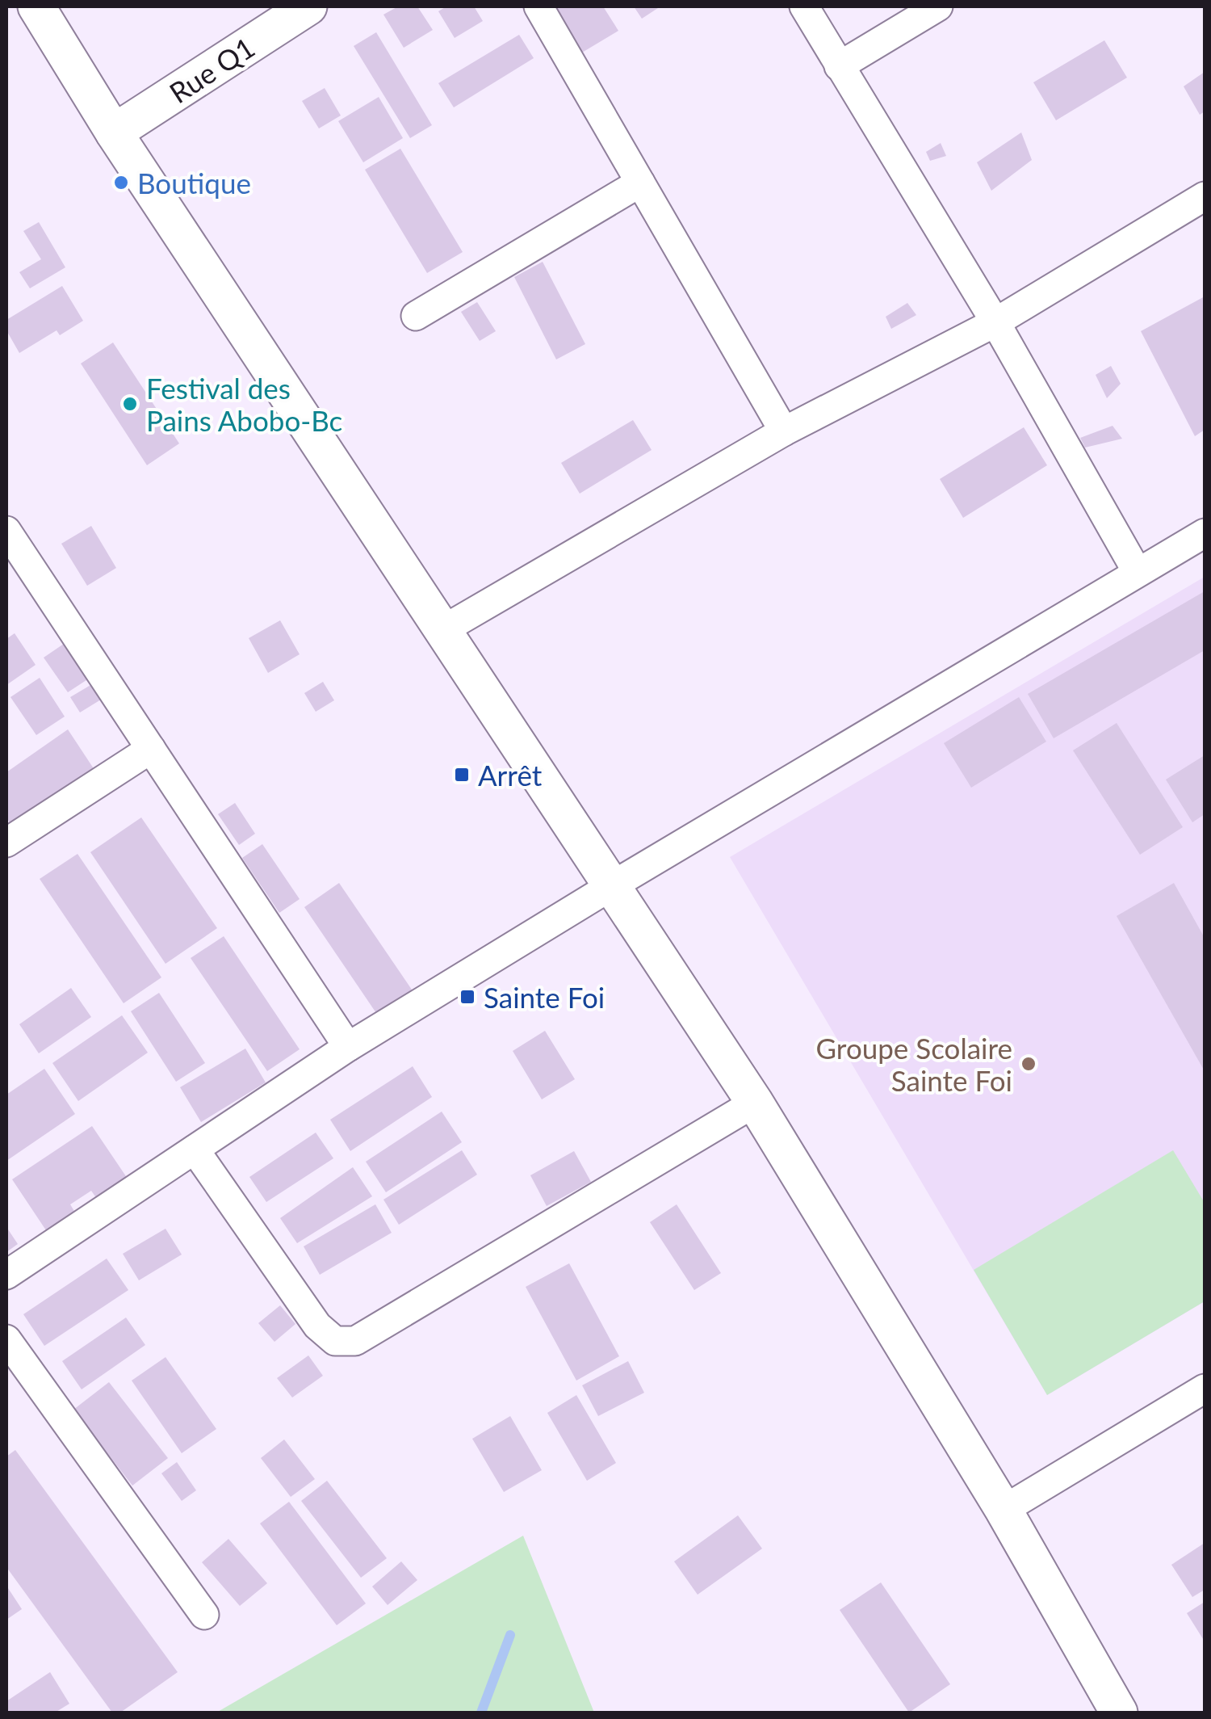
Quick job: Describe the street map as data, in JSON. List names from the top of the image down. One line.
{"streets":{"street":["Rue Q1"]},"places":{"other":["Boutique","Festival des Pains Abobo-Bc","Groupe Scolaire Sainte Foi"],"transit":["Arrêt","Sainte Foi"]}}
